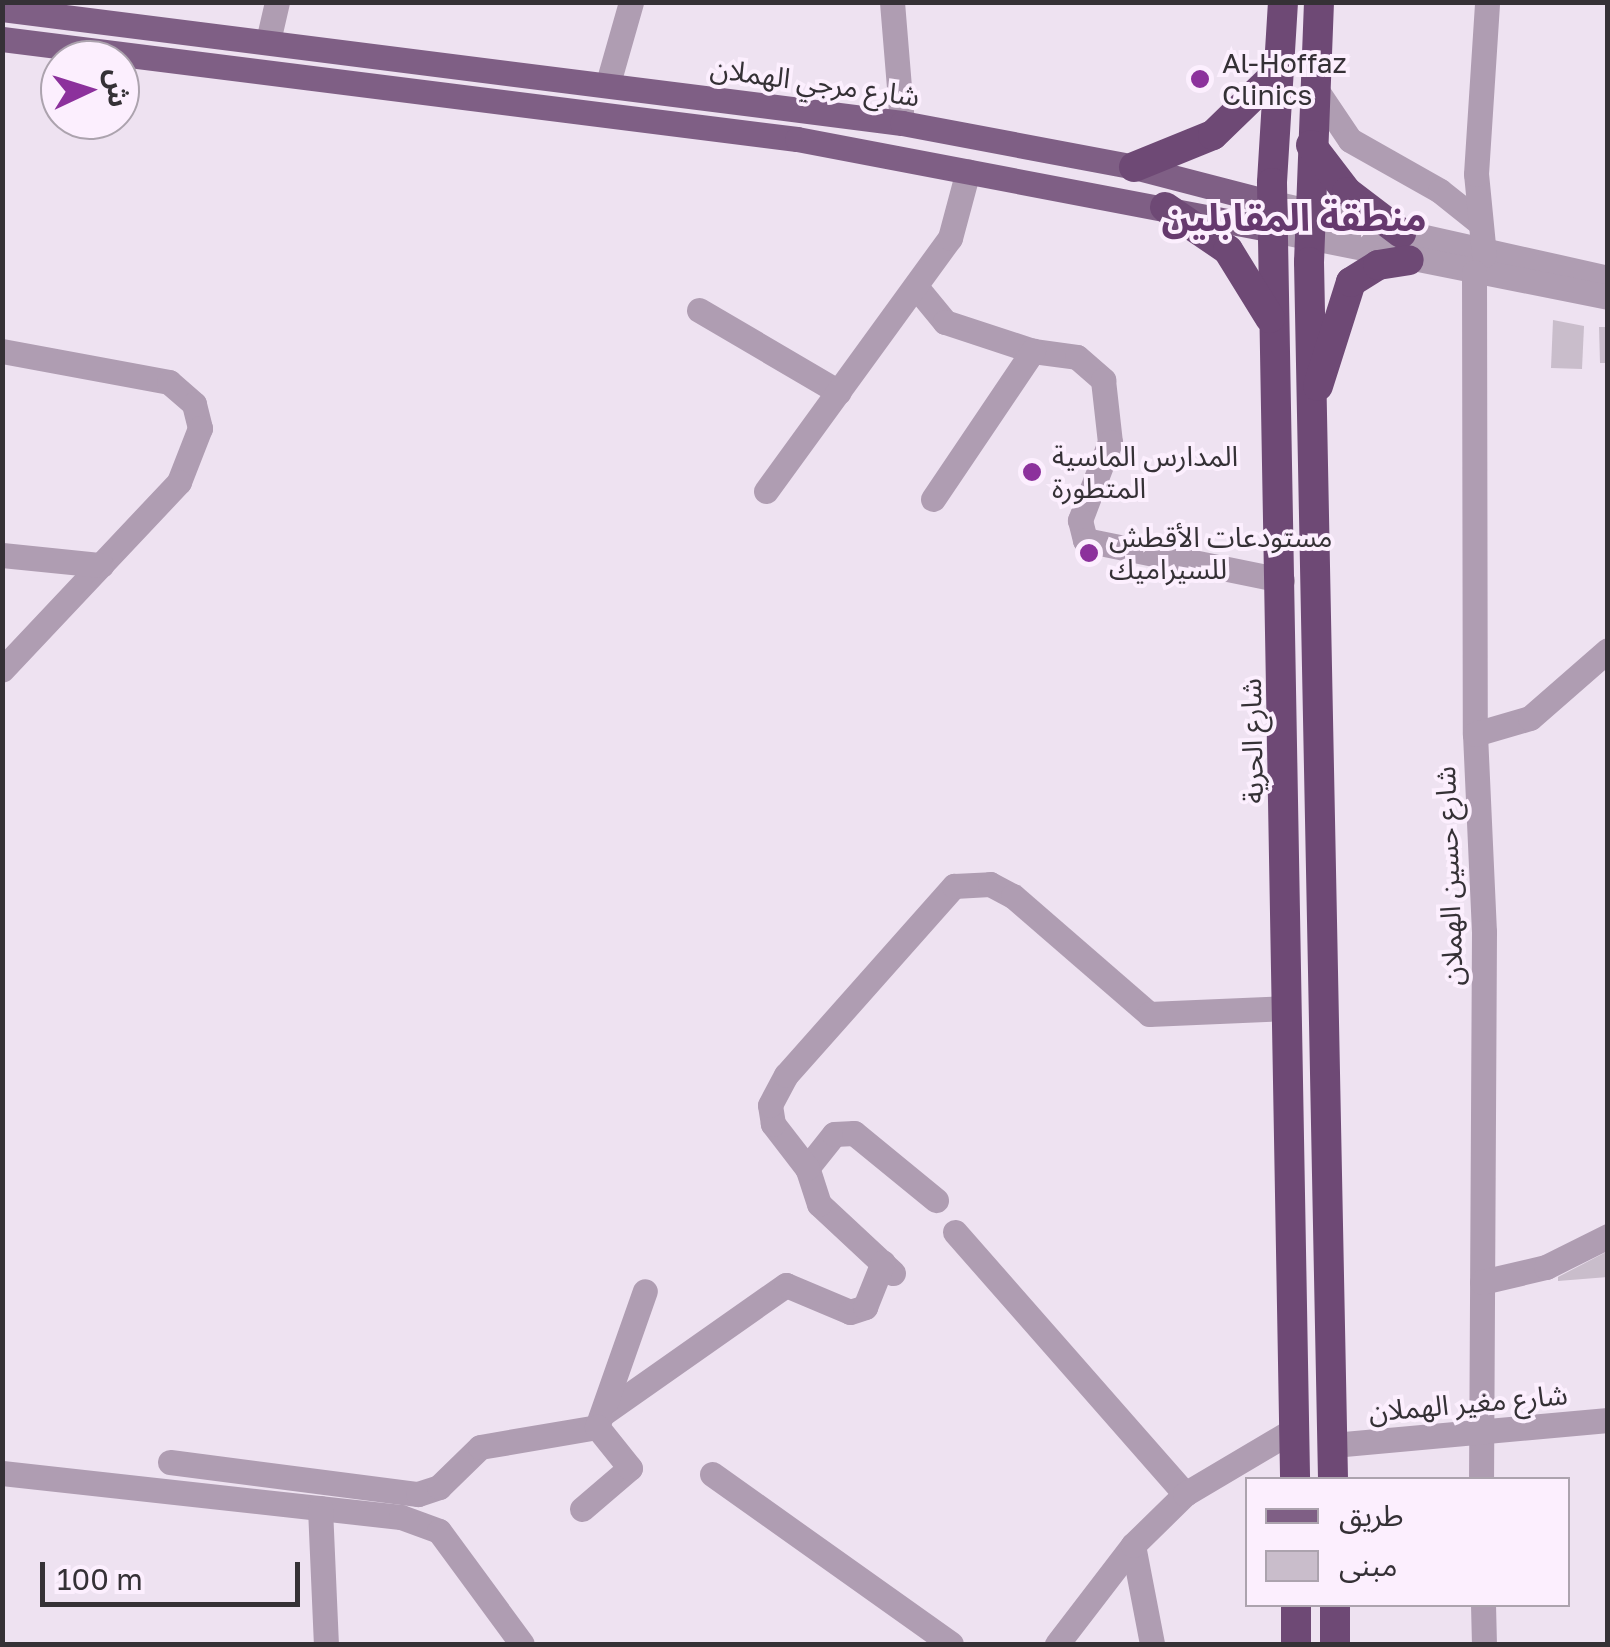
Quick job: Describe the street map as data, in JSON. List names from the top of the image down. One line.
{"streets":{"highway":["شارع الحرية"],"main road":["شارع مرجي الهملان"],"street":["شارع حسين الهملان","شارع مغير الهملان"]},"crossings":[["شارع مرجي الهملان","شارع الحرية"],["شارع مرجي الهملان","شارع حسين الهملان"],["شارع حسين الهملان","شارع مغير الهملان"]],"districts":["منطقة المقابلين"],"places":["Al-Hoffaz Clinics","المدارس الماسية المتطورة","مستودعات الأقطش للسيراميك"],"legend":["طريق","مبنى"],"scale_bar":"100 m","north":"right"}
